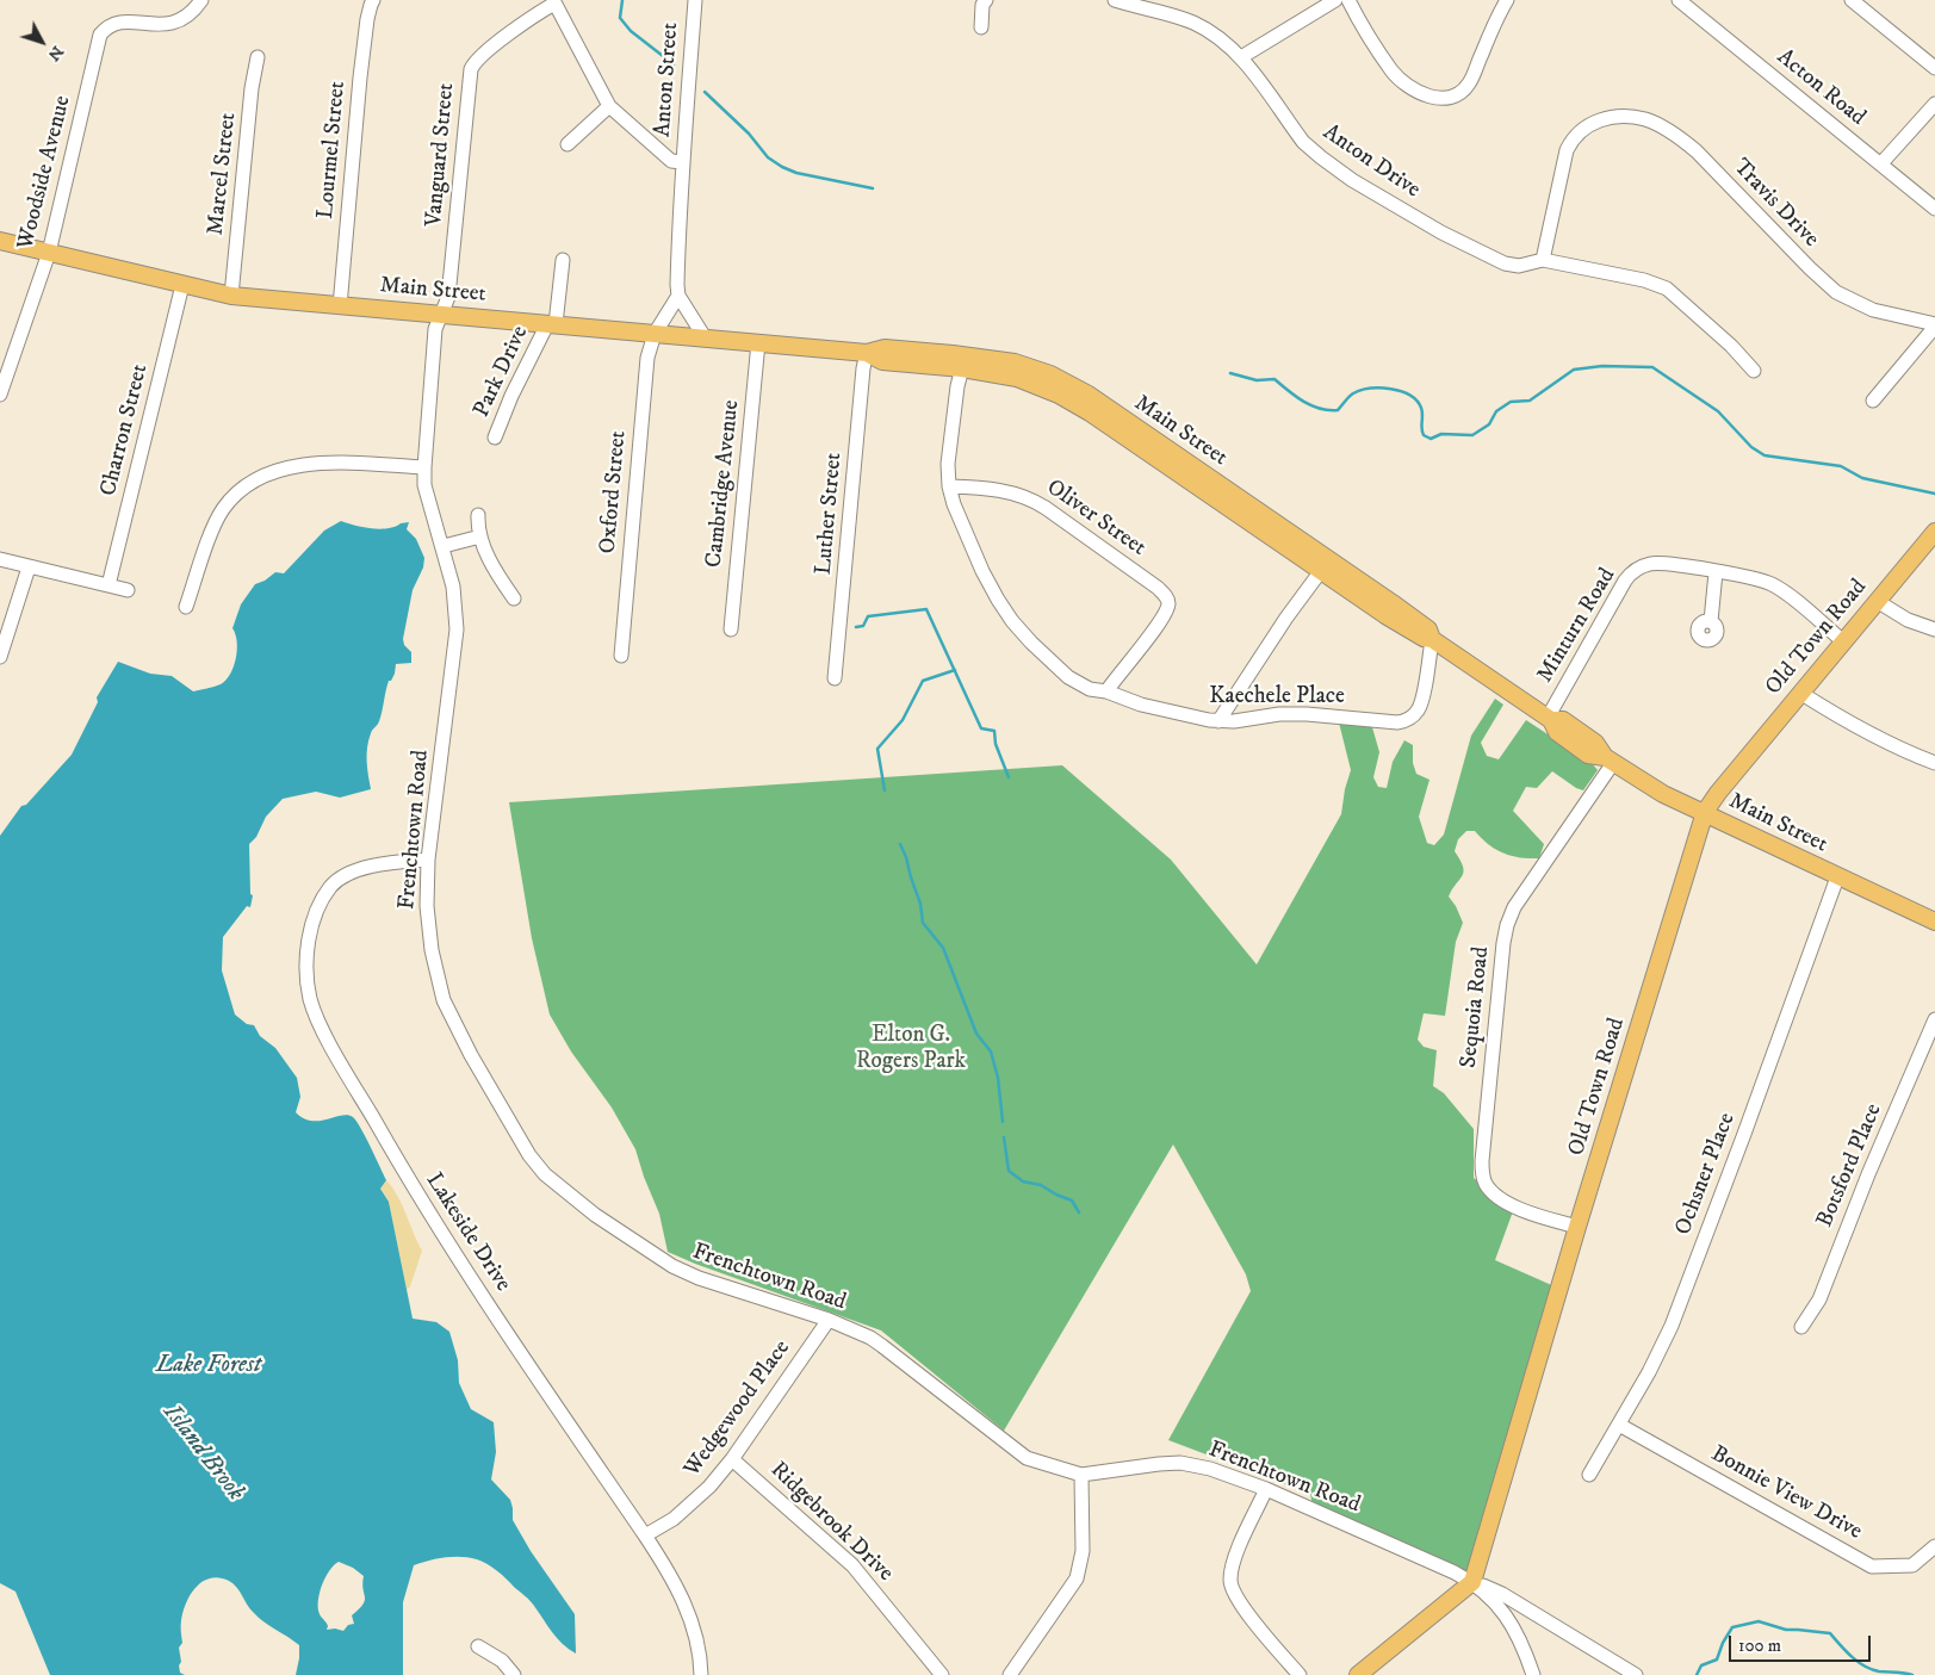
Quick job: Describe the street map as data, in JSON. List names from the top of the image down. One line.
{"streets":{"main road":["Main Street","Old Town Road"],"street":["Anton Street","Acton Road","Lourmel Street","Vanguard Street","Anton Drive","Woodside Avenue","Marcel Street","Travis Drive","Park Drive","Charron Street","Cambridge Avenue","Oxford Street","Luther Street","Oliver Street","Minturn Road","Kaechele Place","Frenchtown Road","Sequoia Road","Botsford Place","Ochsner Place","Lakeside Drive","Wedgewood Place","Bonnie View Drive","Ridgebrook Drive"]},"crossings":[["Anton Street","Oxford Street"],["Lourmel Street","Main Street"],["Vanguard Street","Main Street"],["Vanguard Street","Frenchtown Road"],["Anton Drive","Travis Drive"],["Woodside Avenue","Main Street"],["Marcel Street","Main Street"],["Main Street","Park Drive"],["Main Street","Charron Street"],["Main Street","Cambridge Avenue"],["Main Street","Oxford Street"],["Main Street","Luther Street"],["Main Street","Minturn Road"],["Main Street","Old Town Road"],["Main Street","Kaechele Place"],["Main Street","Frenchtown Road"],["Main Street","Sequoia Road"],["Main Street","Ochsner Place"],["Oliver Street","Kaechele Place"],["Minturn Road","Old Town Road"],["Old Town Road","Frenchtown Road"],["Old Town Road","Sequoia Road"],["Frenchtown Road","Lakeside Drive"],["Frenchtown Road","Wedgewood Place"],["Ochsner Place","Bonnie View Drive"],["Lakeside Drive","Wedgewood Place"],["Wedgewood Place","Ridgebrook Drive"]],"water":["Lake Forest","Island Brook"],"parks":["Elton G. Rogers Park"],"scale_bar":"100 m","north":"bottom right"}
